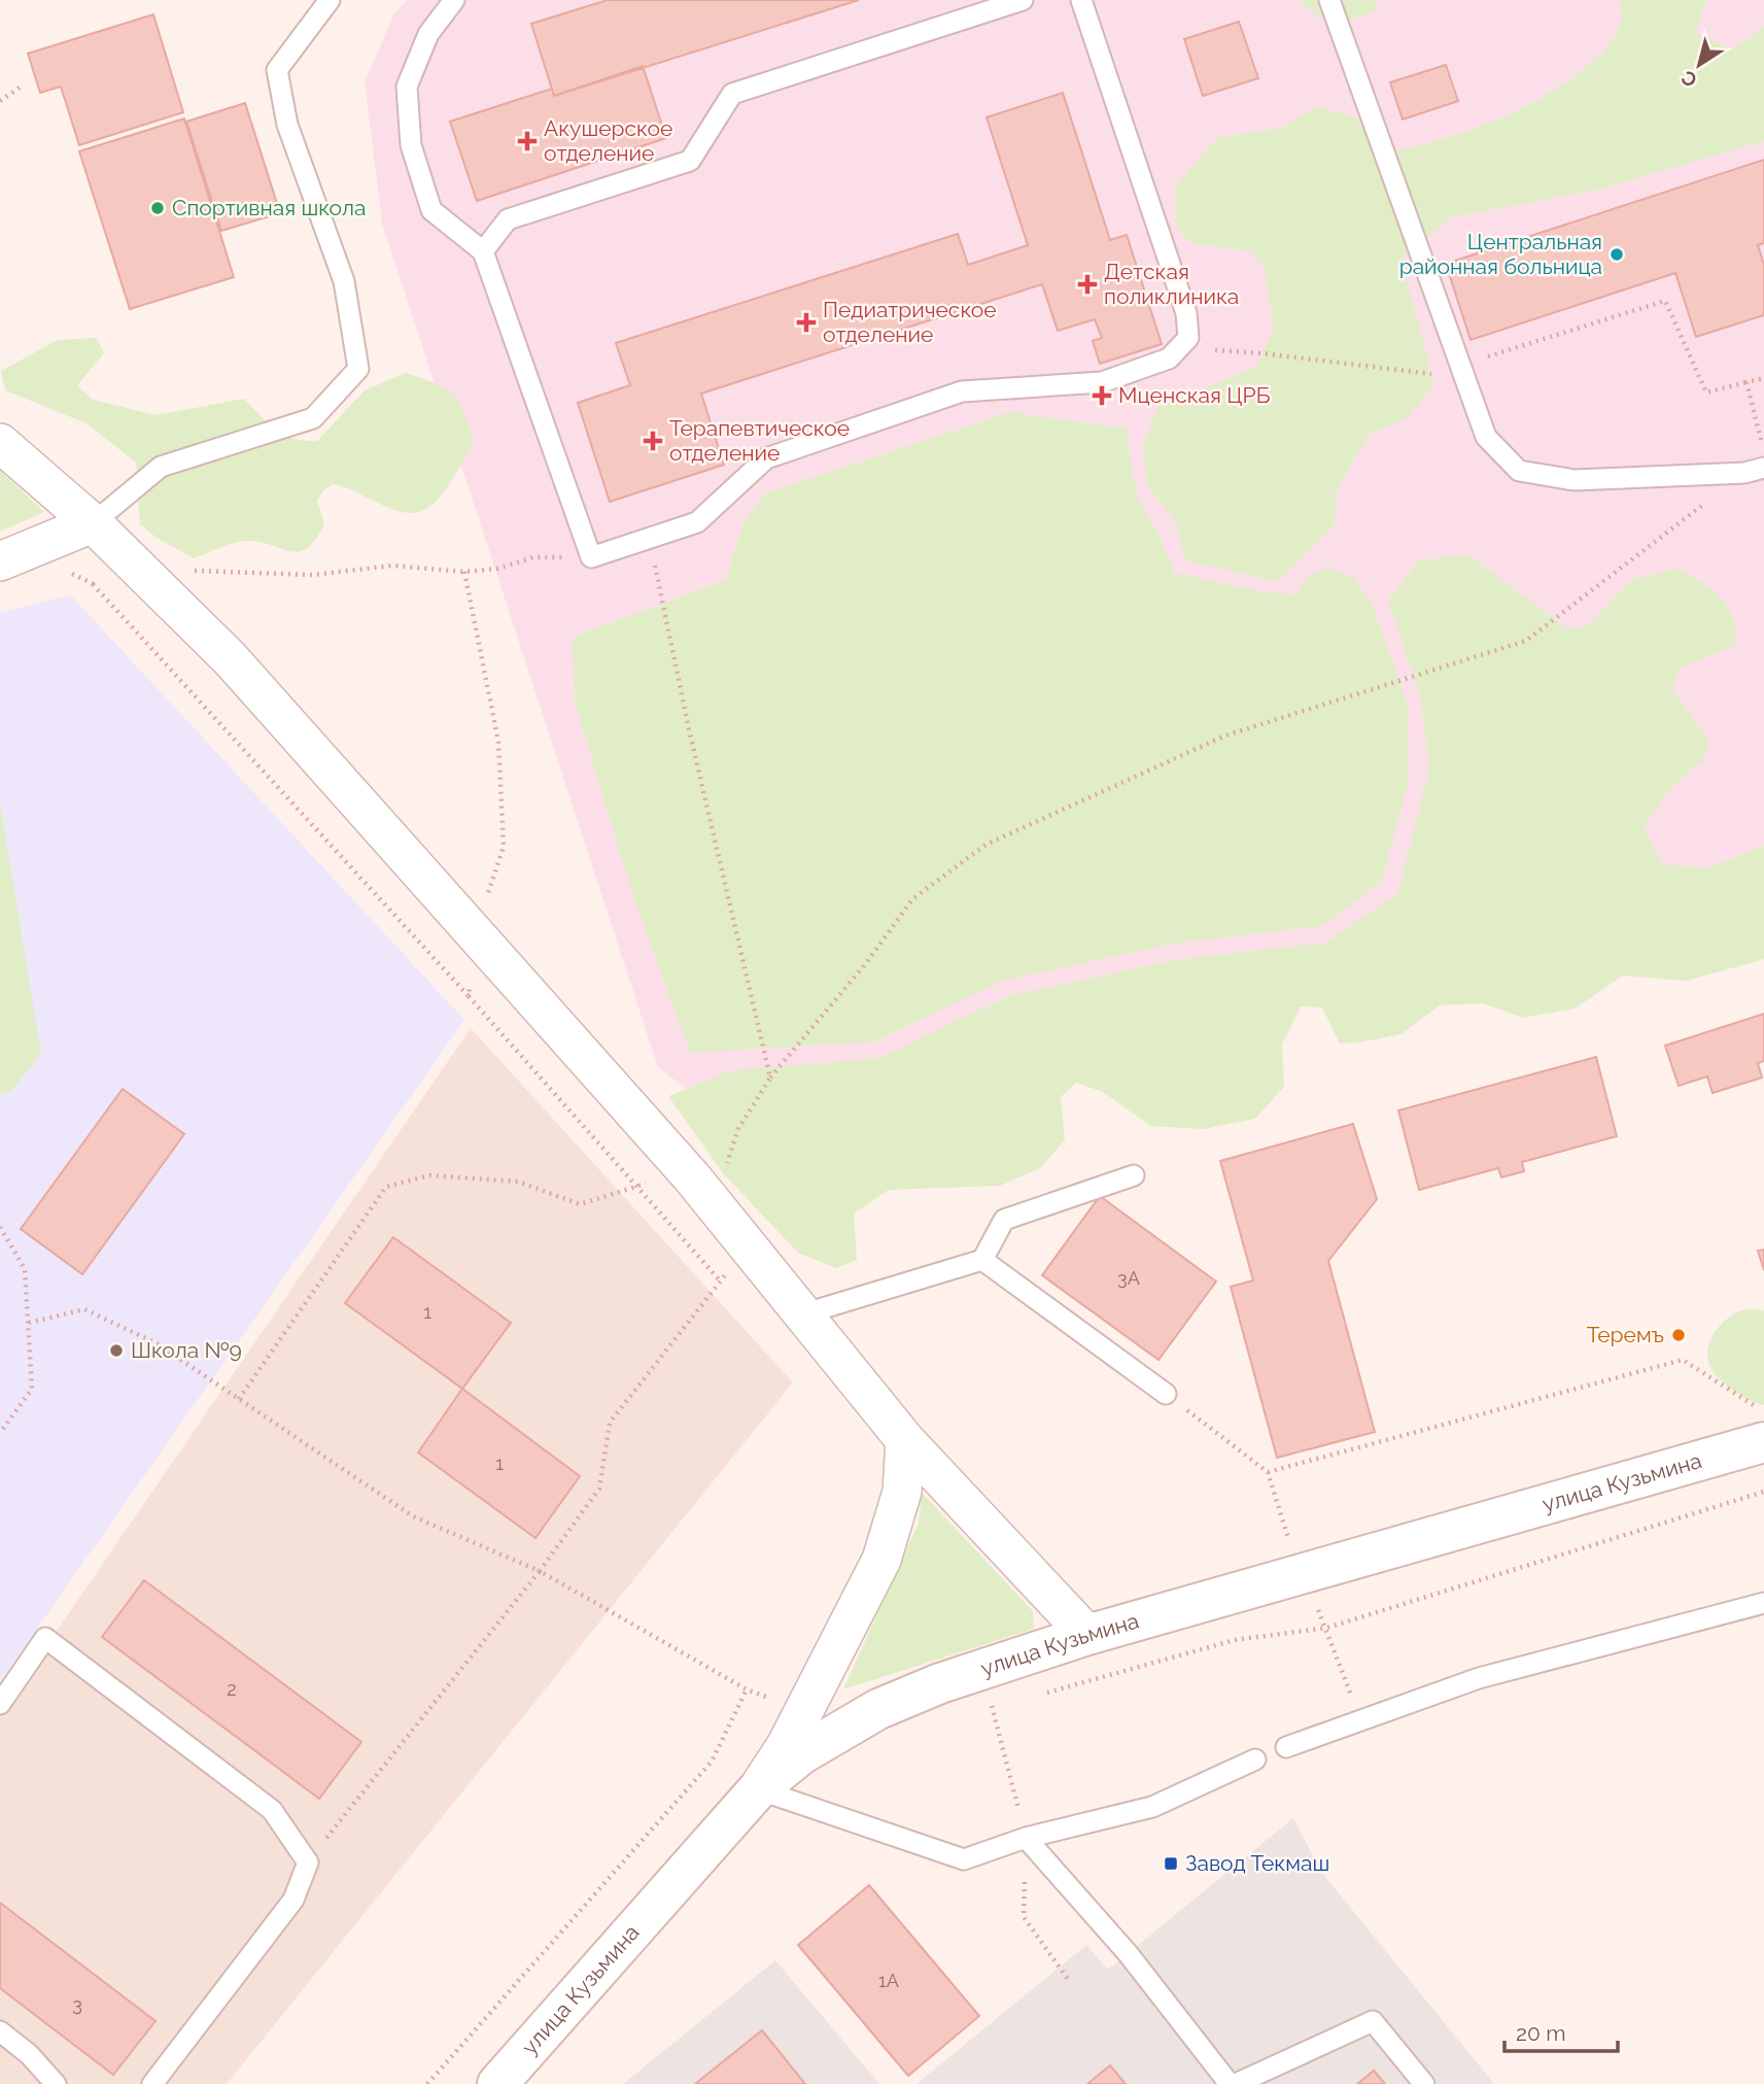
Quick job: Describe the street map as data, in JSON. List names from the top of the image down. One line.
{"streets":{"main road":["улица Кузьмина"]},"places":{"health":["Акушерское отделение","Детская поликлиника","Педиатрическое отделение","Мценская ЦРБ","Терапевтическое отделение"],"other":["Спортивная школа","Центральная районная больница","Теремъ","Школа №9"],"transit":["Завод Текмаш"]},"house_numbers":["3А","1","1","2","1А","3"],"scale_bar":"20 m","north":"bottom left"}
